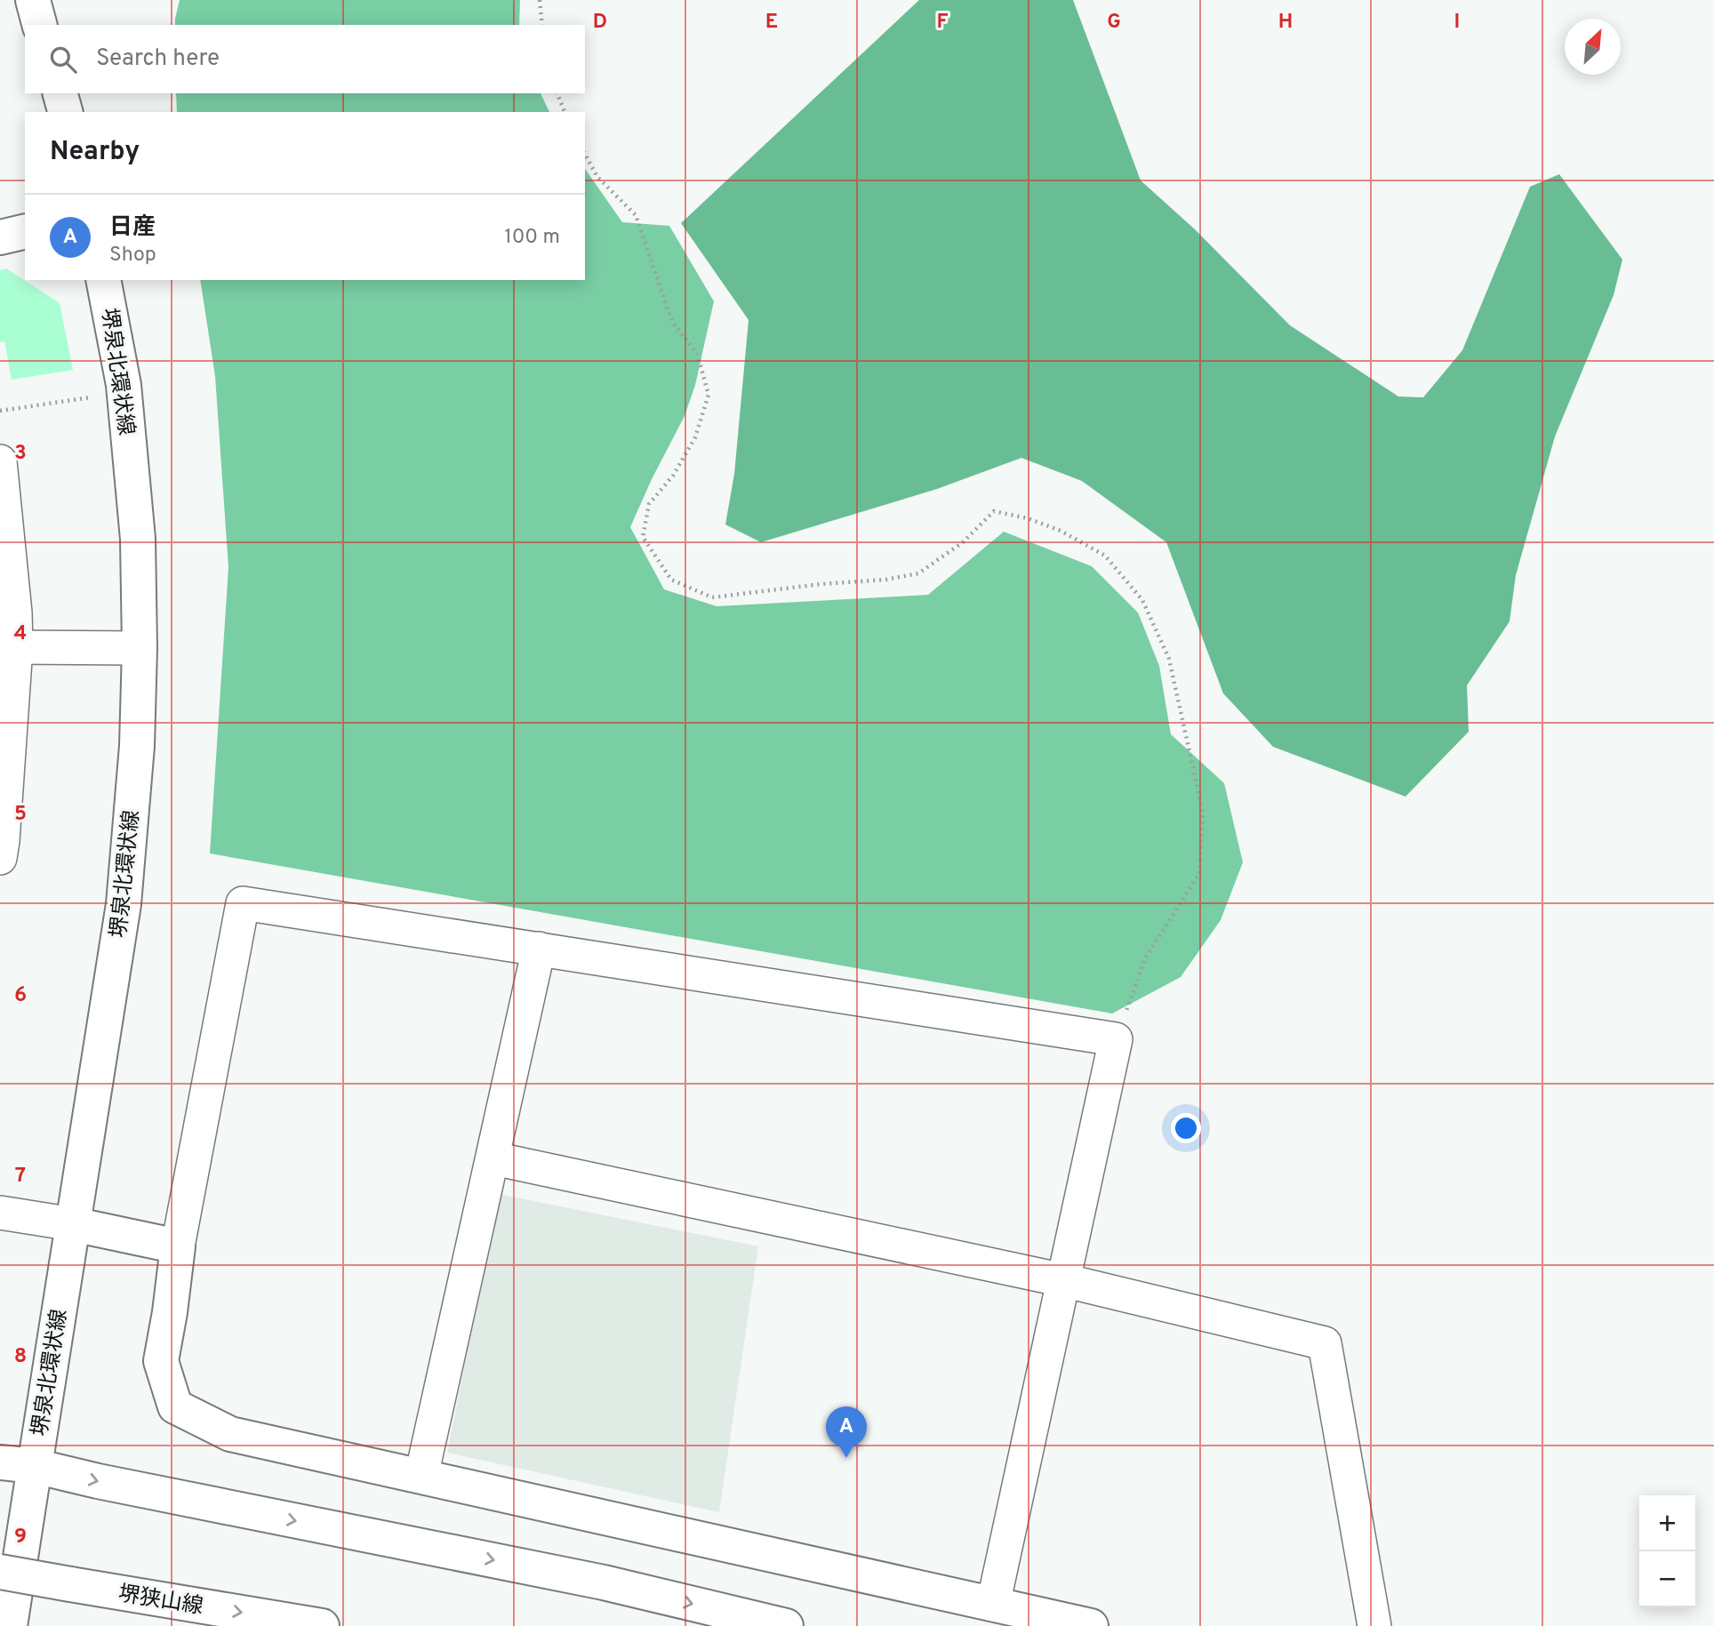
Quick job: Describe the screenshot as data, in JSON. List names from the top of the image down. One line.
{"streets":{"main road":["堺泉北環状線","堺狭山線"]},"north":"top right","page":{"search":"Search here","heading":"Nearby","list":[{"mark":"A","name":"日産","note":"Shop","value":"100 m"}],"pins":"A","map_buttons":["+","−"]},"grid":{"columns":["D","E","F","G","H","I"],"rows":["3","4","5","6","7","8","9"]}}
